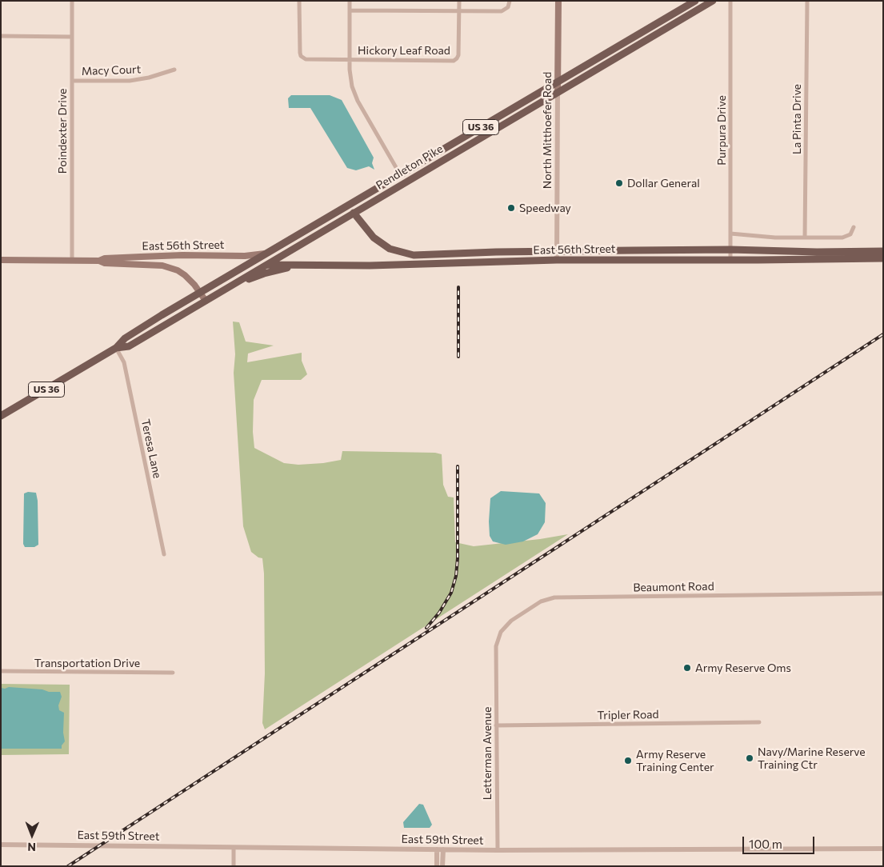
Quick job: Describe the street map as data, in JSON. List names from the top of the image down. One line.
{"streets":{"main road":["US 36","North Mitthoefer Road","Pendleton Pike","East 56th Street"],"street":["Hickory Leaf Road","Macy Court","La Pinta Drive","Purpura Drive","Poindexter Drive","Teresa Lane","Beaumont Road","Transportation Drive","Tripler Road","Letterman Avenue","East 59th Street"]},"crossings":[["Macy Court","Poindexter Drive"],["North Mitthoefer Road","Pendleton Pike"],["North Mitthoefer Road","East 56th Street"],["Purpura Drive","East 56th Street"],["Poindexter Drive","East 56th Street"],["Pendleton Pike","East 56th Street"],["Pendleton Pike","Teresa Lane"],["Beaumont Road","Letterman Avenue"],["Tripler Road","Letterman Avenue"],["Letterman Avenue","East 59th Street"]],"places":["Dollar General","Speedway","Army Reserve Oms","Navy/Marine Reserve Training Ctr","Army Reserve Training Center"],"scale_bar":"100 m","north":"bottom"}
